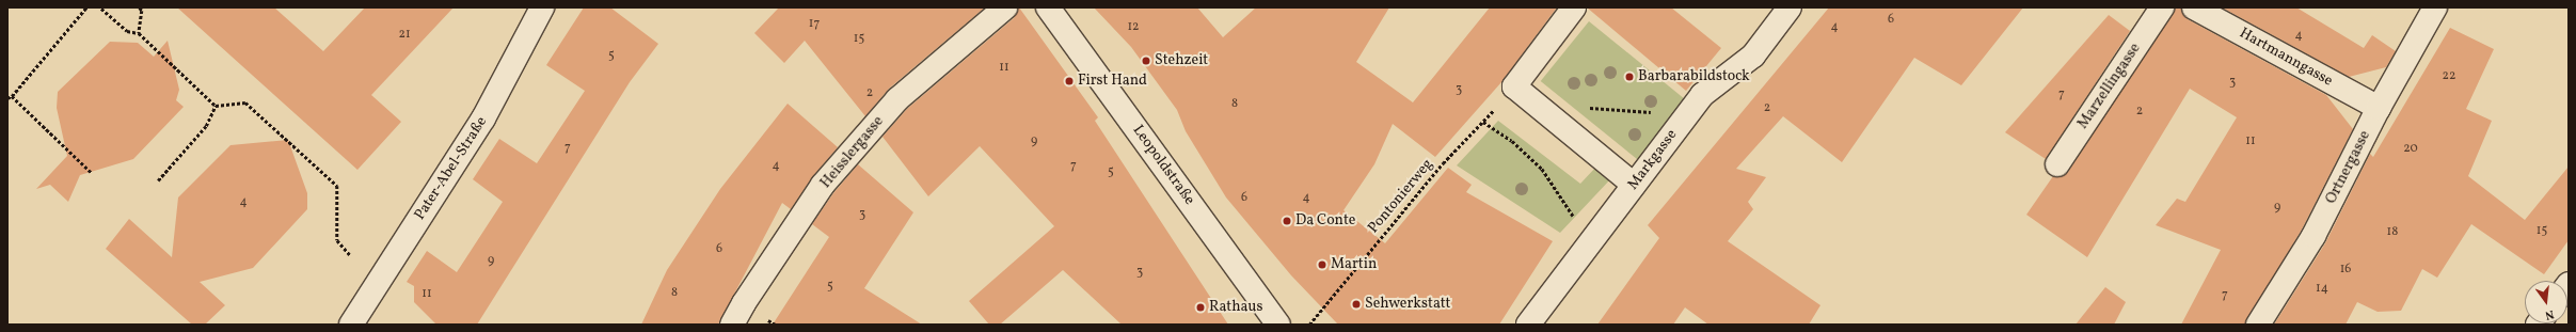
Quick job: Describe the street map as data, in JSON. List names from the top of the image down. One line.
{"streets":{"street":["Hartmanngasse","Marzellingasse","Heisslergasse","Markgasse","Leopoldstraße","Ortnergasse","Pater-Abel-Straße"],"path":["Pontonierweg"]},"crossings":[["Hartmanngasse","Ortnergasse"]],"places":["Stehzeit","Barbarabildstock","First Hand","Da Conte","Martin","Sehwerkstatt","Rathaus"],"house_numbers":["6","17","12","4","21","4","15","5","11","22","3","3","2","7","8","2","2","9","11","7","20","4","7","5","6","4","4","9","3","15","18","6","9","16","3","5","14","8","11","7"],"north":"bottom"}
